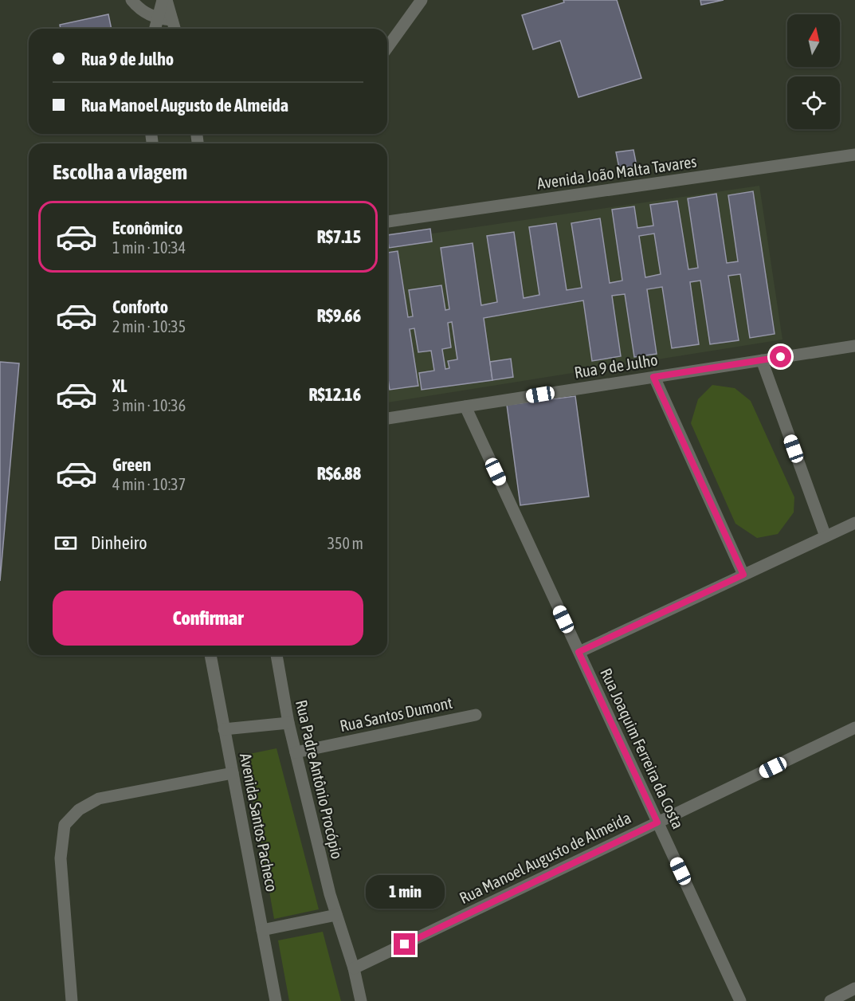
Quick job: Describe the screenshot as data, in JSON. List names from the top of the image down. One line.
{"streets":{"street":["Avenida João Malta Tavares","Rua 9 de Julho","Rua Santos Dumont","Rua Joaquim Ferreira da Costa","Rua Padre Antônio Procópio","Avenida Santos Pacheco","Rua Manoel Augusto de Almeida"]},"crossings":[["Rua 9 de Julho","Rua Joaquim Ferreira da Costa"],["Rua Santos Dumont","Rua Padre Antônio Procópio"],["Rua Joaquim Ferreira da Costa","Rua Manoel Augusto de Almeida"],["Rua Padre Antônio Procópio","Rua Manoel Augusto de Almeida"]],"north":"top","page":{"banner":["Rua 9 de Julho","Rua Manoel Augusto de Almeida"],"heading":"Escolha a viagem","list":[{"name":"Econômico","note":"1 min · 10:34","value":"R$7.15"},{"name":"Conforto","note":"2 min · 10:35","value":"R$9.66"},{"name":"XL","note":"3 min · 10:36","value":"R$12.16"},{"name":"Green","note":"4 min · 10:37","value":"R$6.88"}],"pay":["Dinheiro","350 m"],"buttons":"Confirmar","bubble":"1 min"}}
